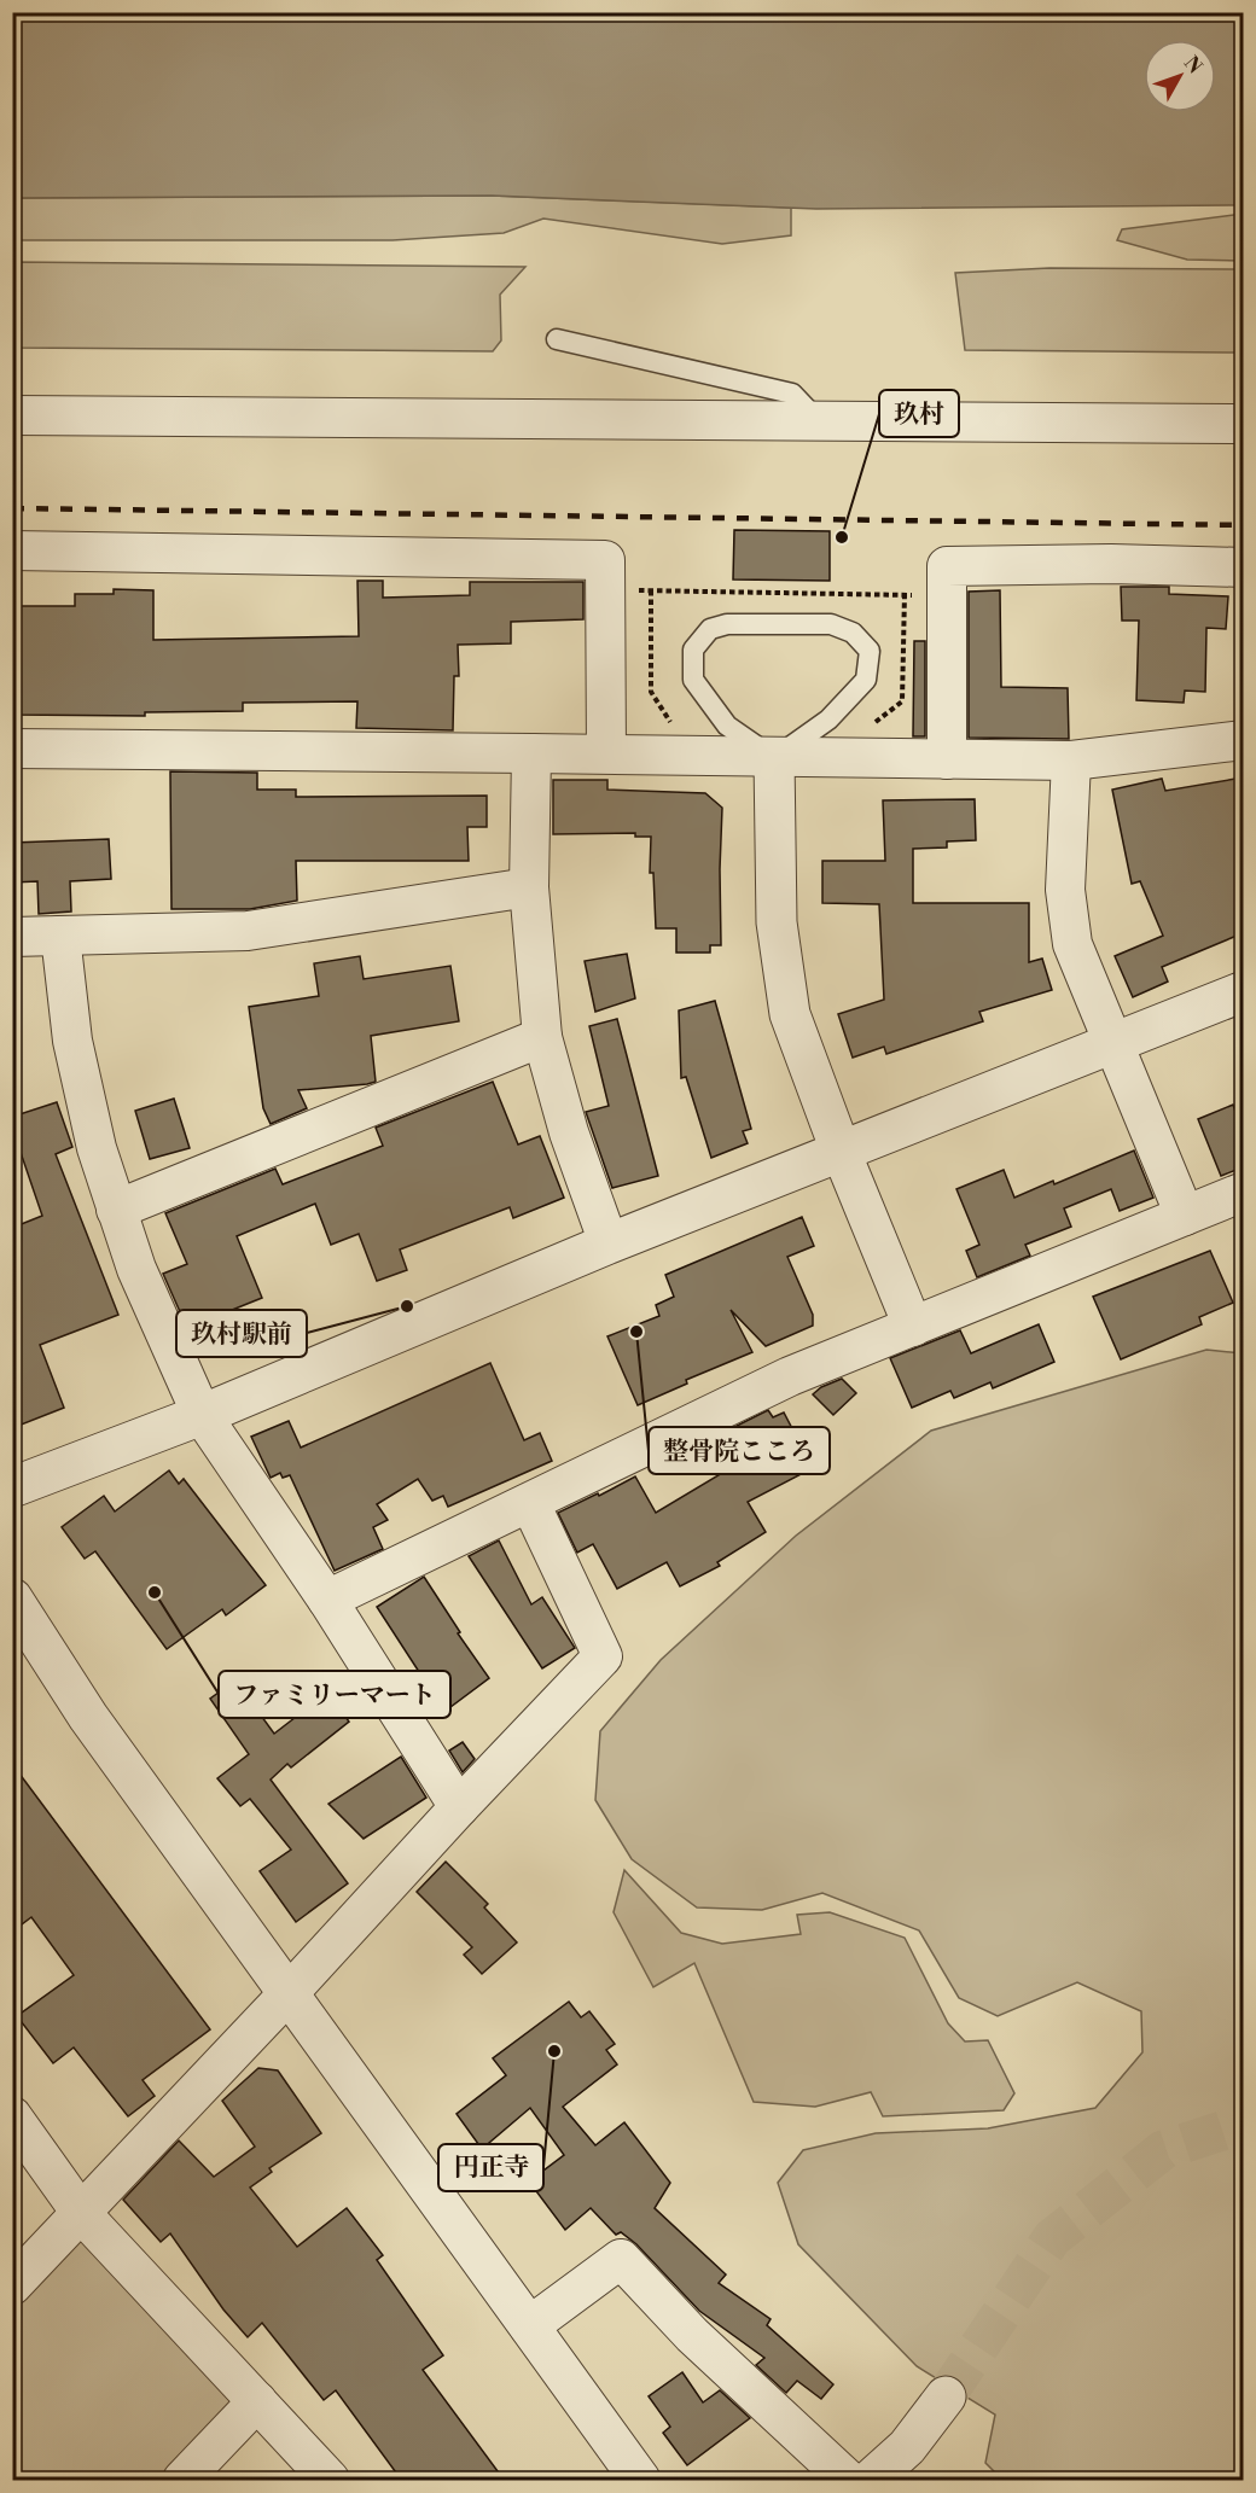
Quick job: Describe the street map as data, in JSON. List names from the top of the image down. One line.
{"places":["玖村","玖村駅前","整骨院こころ","ファミリーマート","円正寺"],"north":"top right"}
